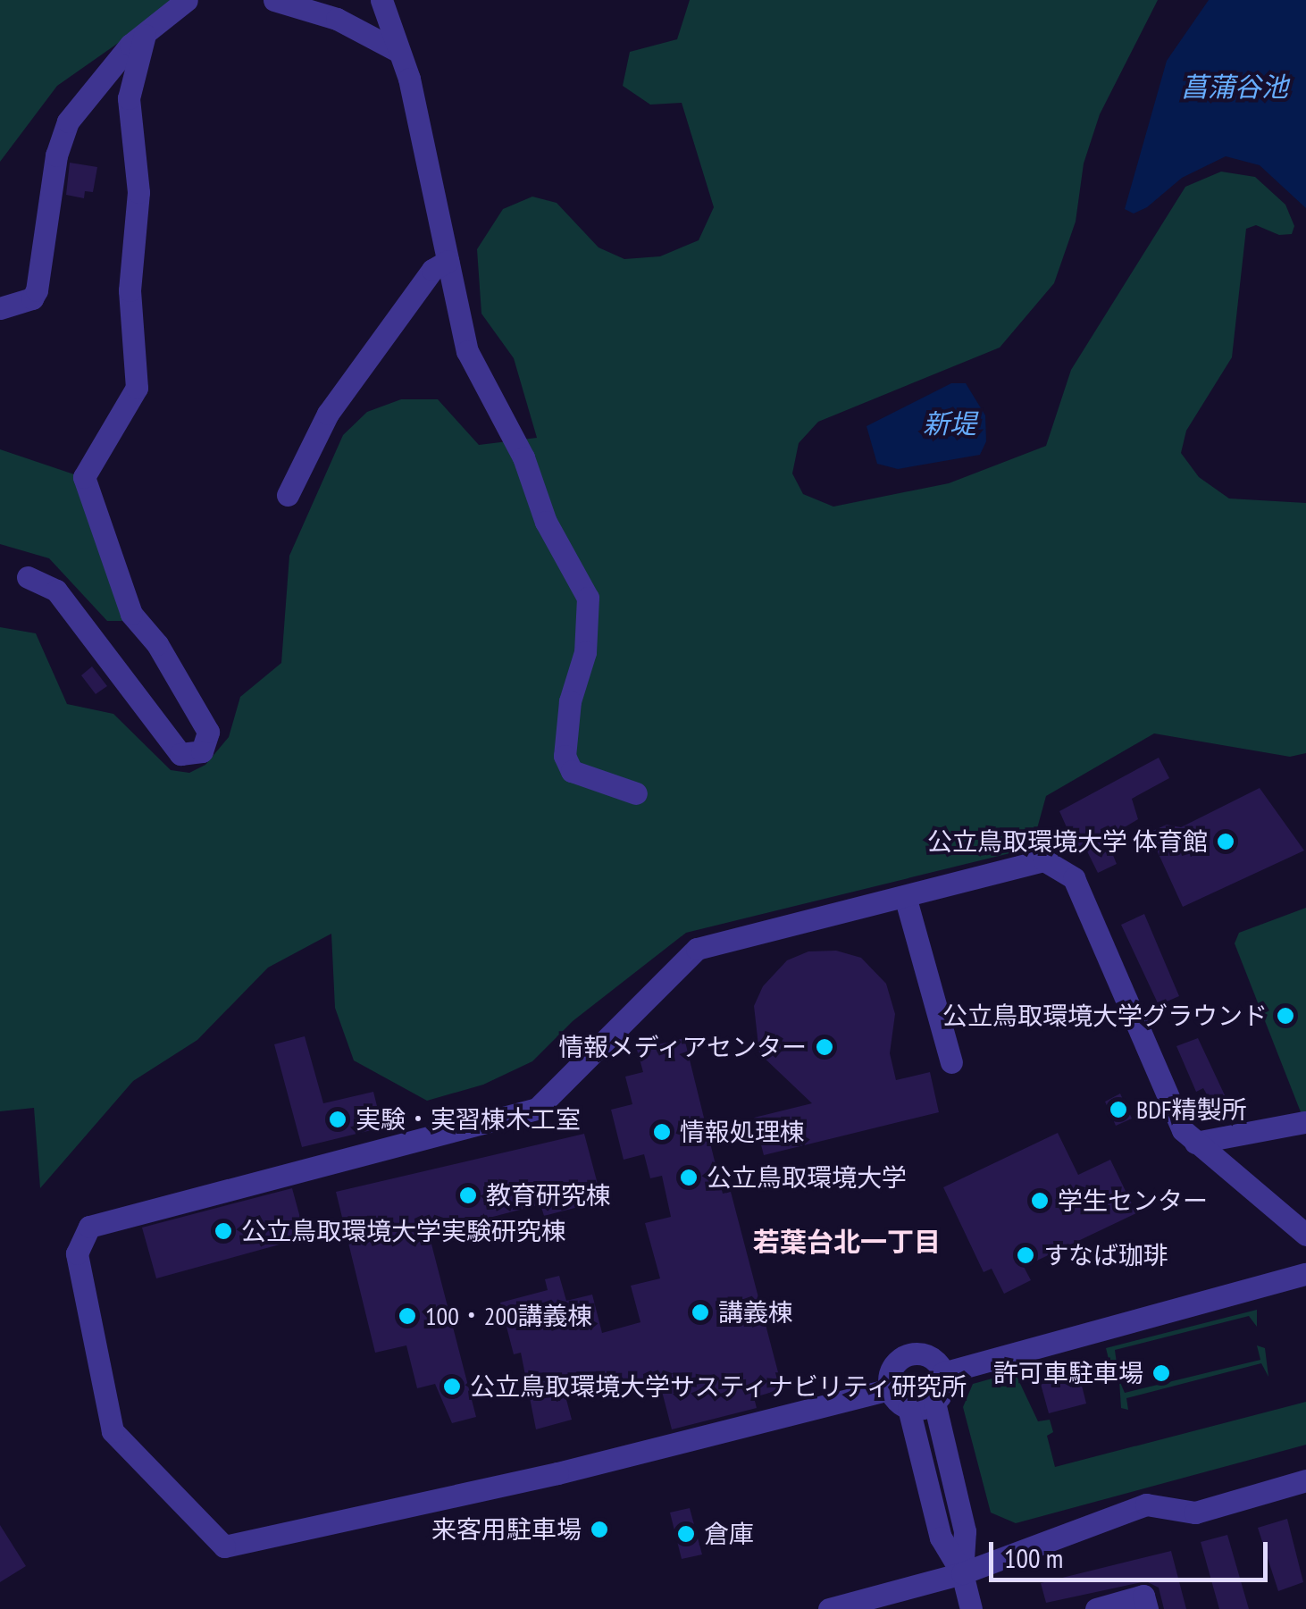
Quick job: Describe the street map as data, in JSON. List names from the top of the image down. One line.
{"districts":["若葉台北一丁目"],"water":["菖蒲谷池","新堤"],"places":["公立鳥取環境大学 体育館","公立鳥取環境大学グラウンド","情報メディアセンター","BDF精製所","実験・実習棟木工室","情報処理棟","公立鳥取環境大学","教育研究棟","学生センター","公立鳥取環境大学実験研究棟","すなば珈琲","講義棟","100・200講義棟","許可車駐車場","公立鳥取環境大学サスティナビリティ研究所","来客用駐車場","倉庫"],"scale_bar":"100 m"}
